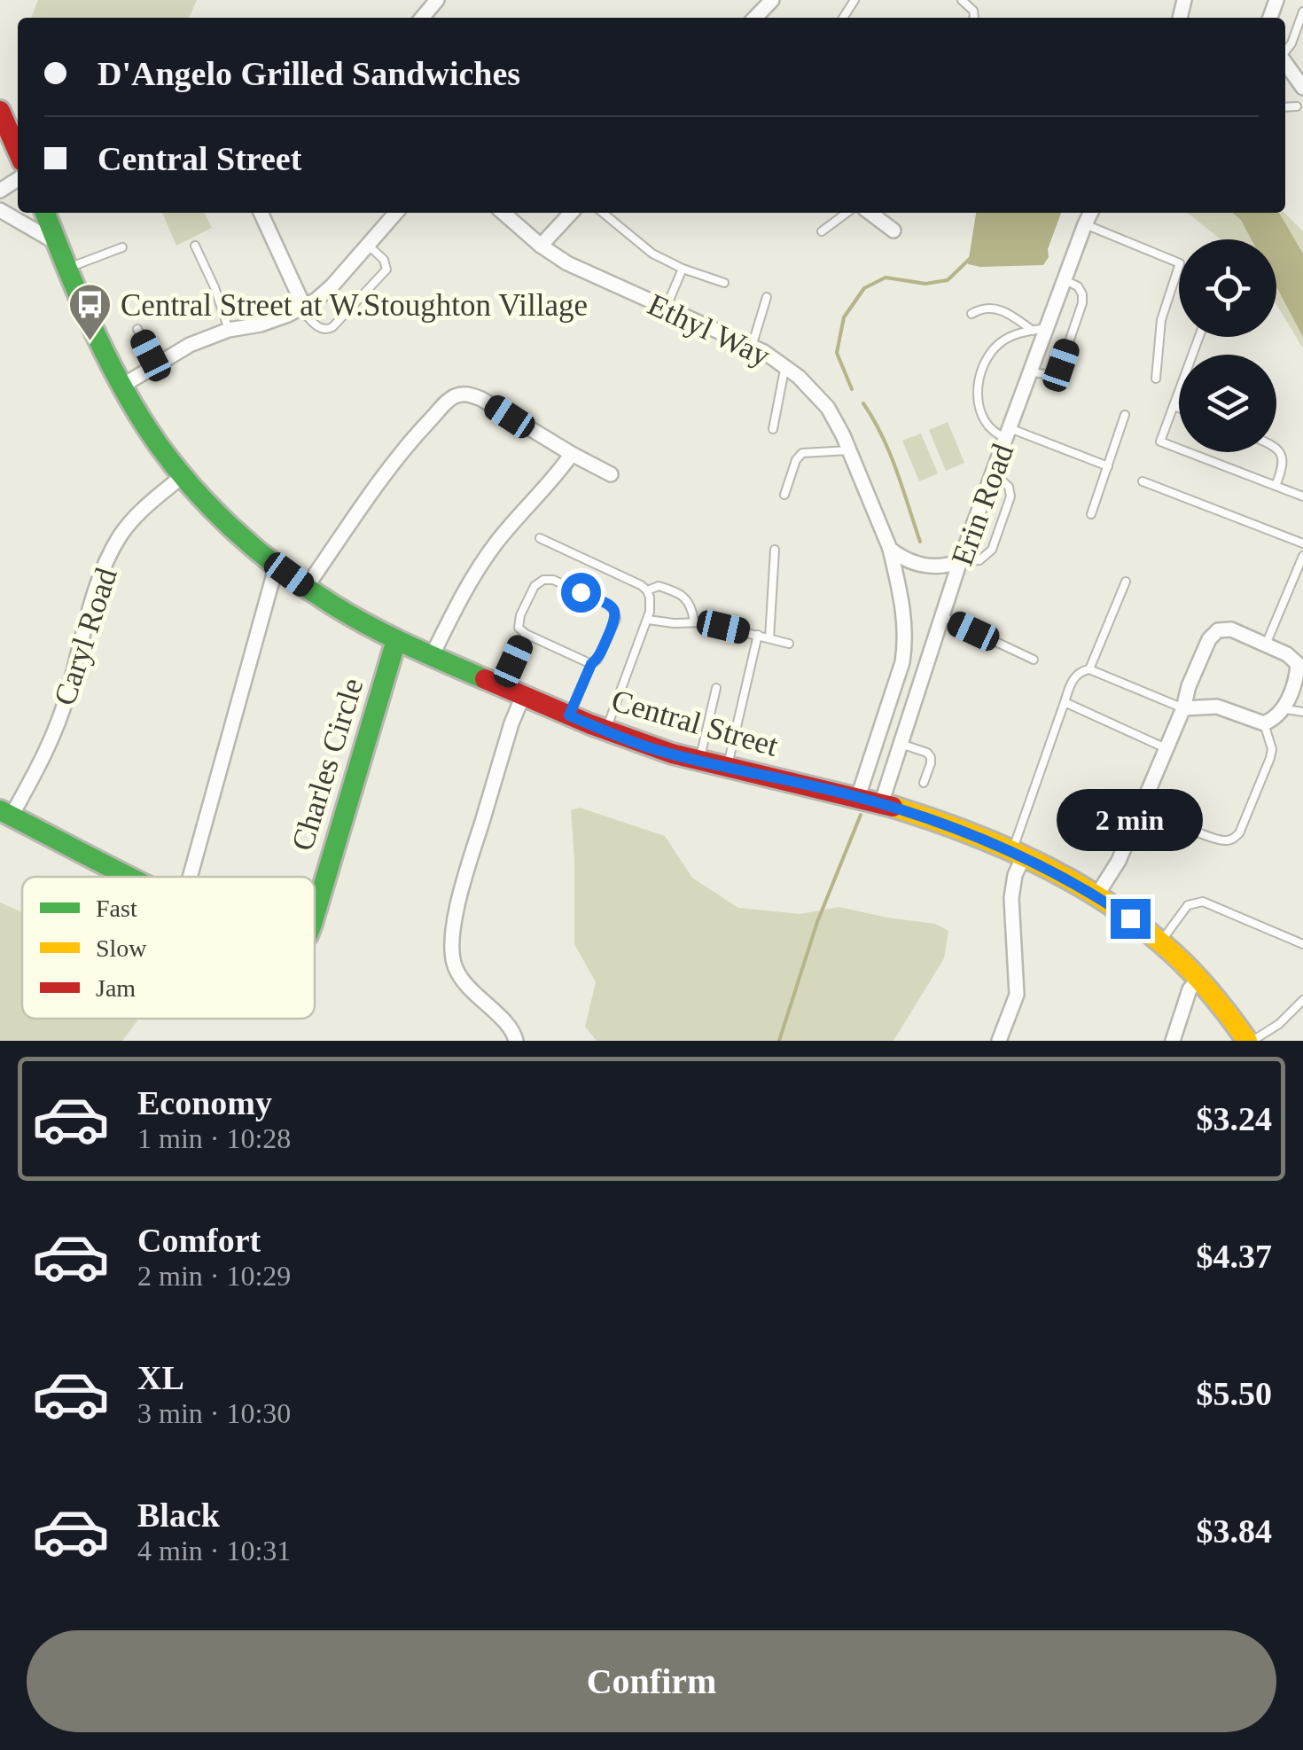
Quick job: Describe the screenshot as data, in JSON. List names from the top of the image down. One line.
{"streets":{"main road":["Central Street","Charles Circle"],"street":["Ethyl Way","Erin Road","Caryl Road"]},"crossings":[["Ethyl Way","Central Street"],["Erin Road","Central Street"],["Caryl Road","Central Street"],["Caryl Road","Charles Circle"],["Central Street","Charles Circle"]],"places":{"bus stop":["Central Street at W.Stoughton Village"]},"legend":["Fast","Slow","Jam"],"page":{"banner":["D'Angelo Grilled Sandwiches","Central Street"],"bubble":"2 min","list":[{"name":"Economy","note":"1 min · 10:28","value":"$3.24"},{"name":"Comfort","note":"2 min · 10:29","value":"$4.37"},{"name":"XL","note":"3 min · 10:30","value":"$5.50"},{"name":"Black","note":"4 min · 10:31","value":"$3.84"}],"buttons":"Confirm"}}
